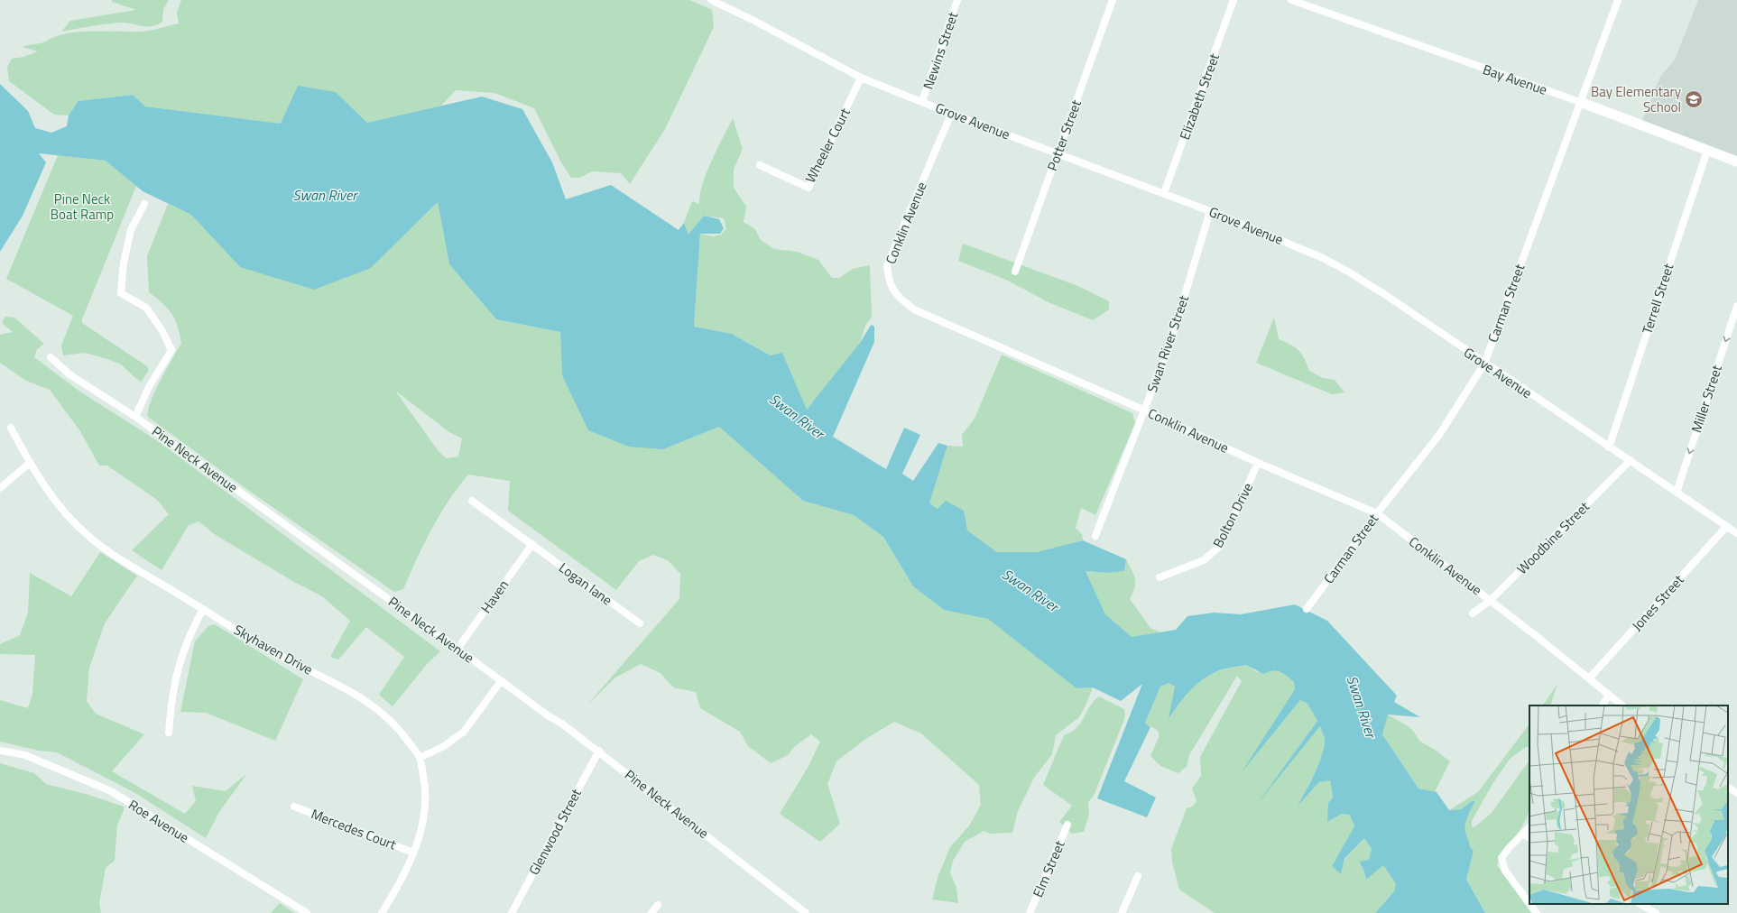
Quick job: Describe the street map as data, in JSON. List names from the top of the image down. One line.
{"streets":{"street":["Newins Street","Bay Avenue","Elizabeth Street","Grove Avenue","Potter Street","Wheeler Court","Conklin Avenue","Terrell Street","Carman Street","Swan River Street","Miller Street","Pine Neck Avenue","Bolton Drive","Woodbine Street","Logan lane","Haven","Jones Street","Skyhaven Drive","Roe Avenue","Mercedes Court","Glenwood Street","Elm Street"]},"crossings":[["Newins Street","Grove Avenue"],["Bay Avenue","Terrell Street"],["Bay Avenue","Carman Street"],["Elizabeth Street","Grove Avenue"],["Grove Avenue","Potter Street"],["Grove Avenue","Wheeler Court"],["Grove Avenue","Conklin Avenue"],["Grove Avenue","Terrell Street"],["Grove Avenue","Carman Street"],["Grove Avenue","Swan River Street"],["Grove Avenue","Miller Street"],["Grove Avenue","Woodbine Street"],["Grove Avenue","Jones Street"],["Conklin Avenue","Carman Street"],["Conklin Avenue","Swan River Street"],["Conklin Avenue","Bolton Drive"],["Conklin Avenue","Woodbine Street"],["Conklin Avenue","Jones Street"],["Pine Neck Avenue","Haven"],["Pine Neck Avenue","Glenwood Street"],["Logan lane","Haven"],["Skyhaven Drive","Mercedes Court"]],"one_way":["Miller Street"],"water":["Swan River"],"parks":["Pine Neck Boat Ramp"],"places":{"school or university":["Bay Elementary School"]}}
